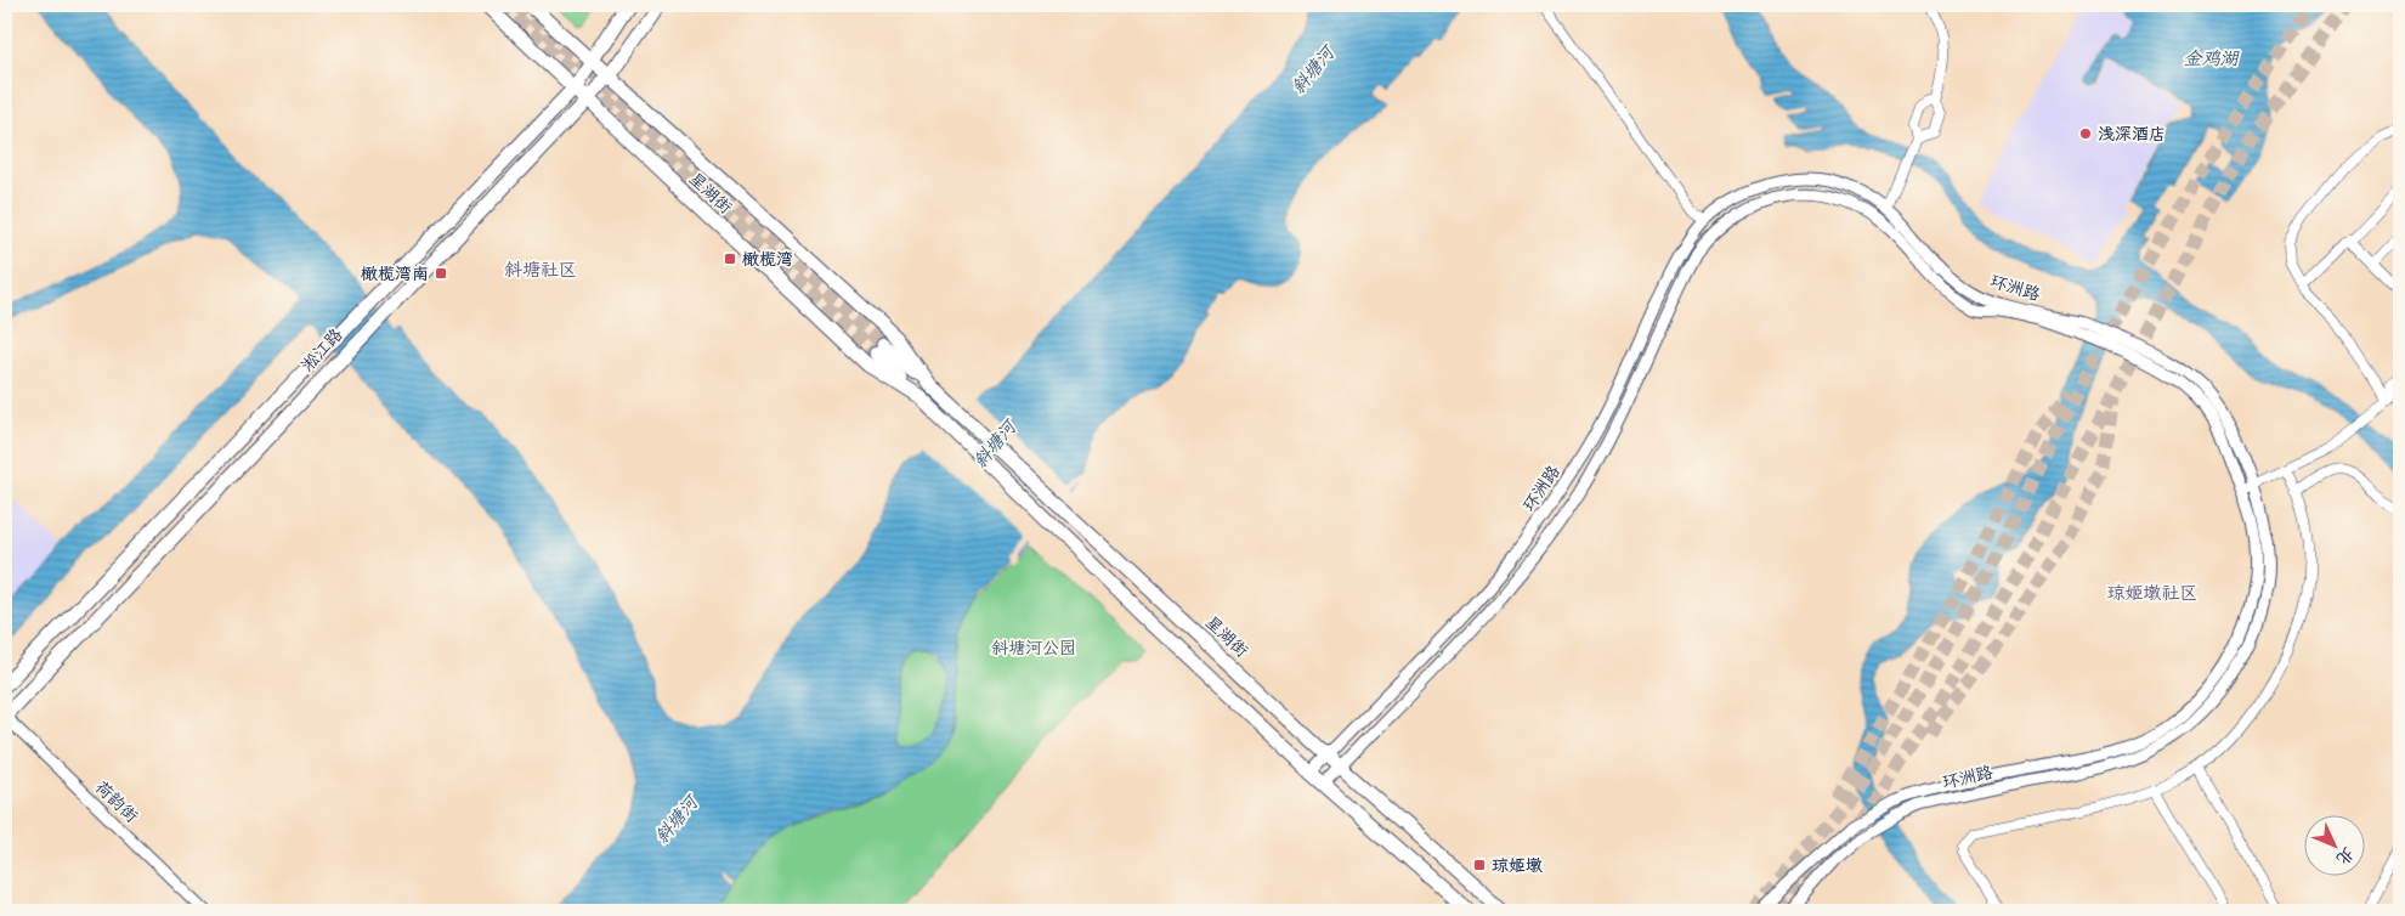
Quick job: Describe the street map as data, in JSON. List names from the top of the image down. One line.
{"streets":{"main road":["星湖街","淞江路"],"street":["环洲路","荷韵街"]},"crossings":[["星湖街","环洲路"],["星湖街","淞江路"],["淞江路","荷韵街"]],"districts":["斜塘社区","琼姬墩社区"],"water":["金鸡湖","斜塘河"],"parks":["斜塘河公园"],"places":{"other":["浅深酒店"],"transit":["橄榄湾","橄榄湾南","琼姬墩"]},"north":"bottom right"}
